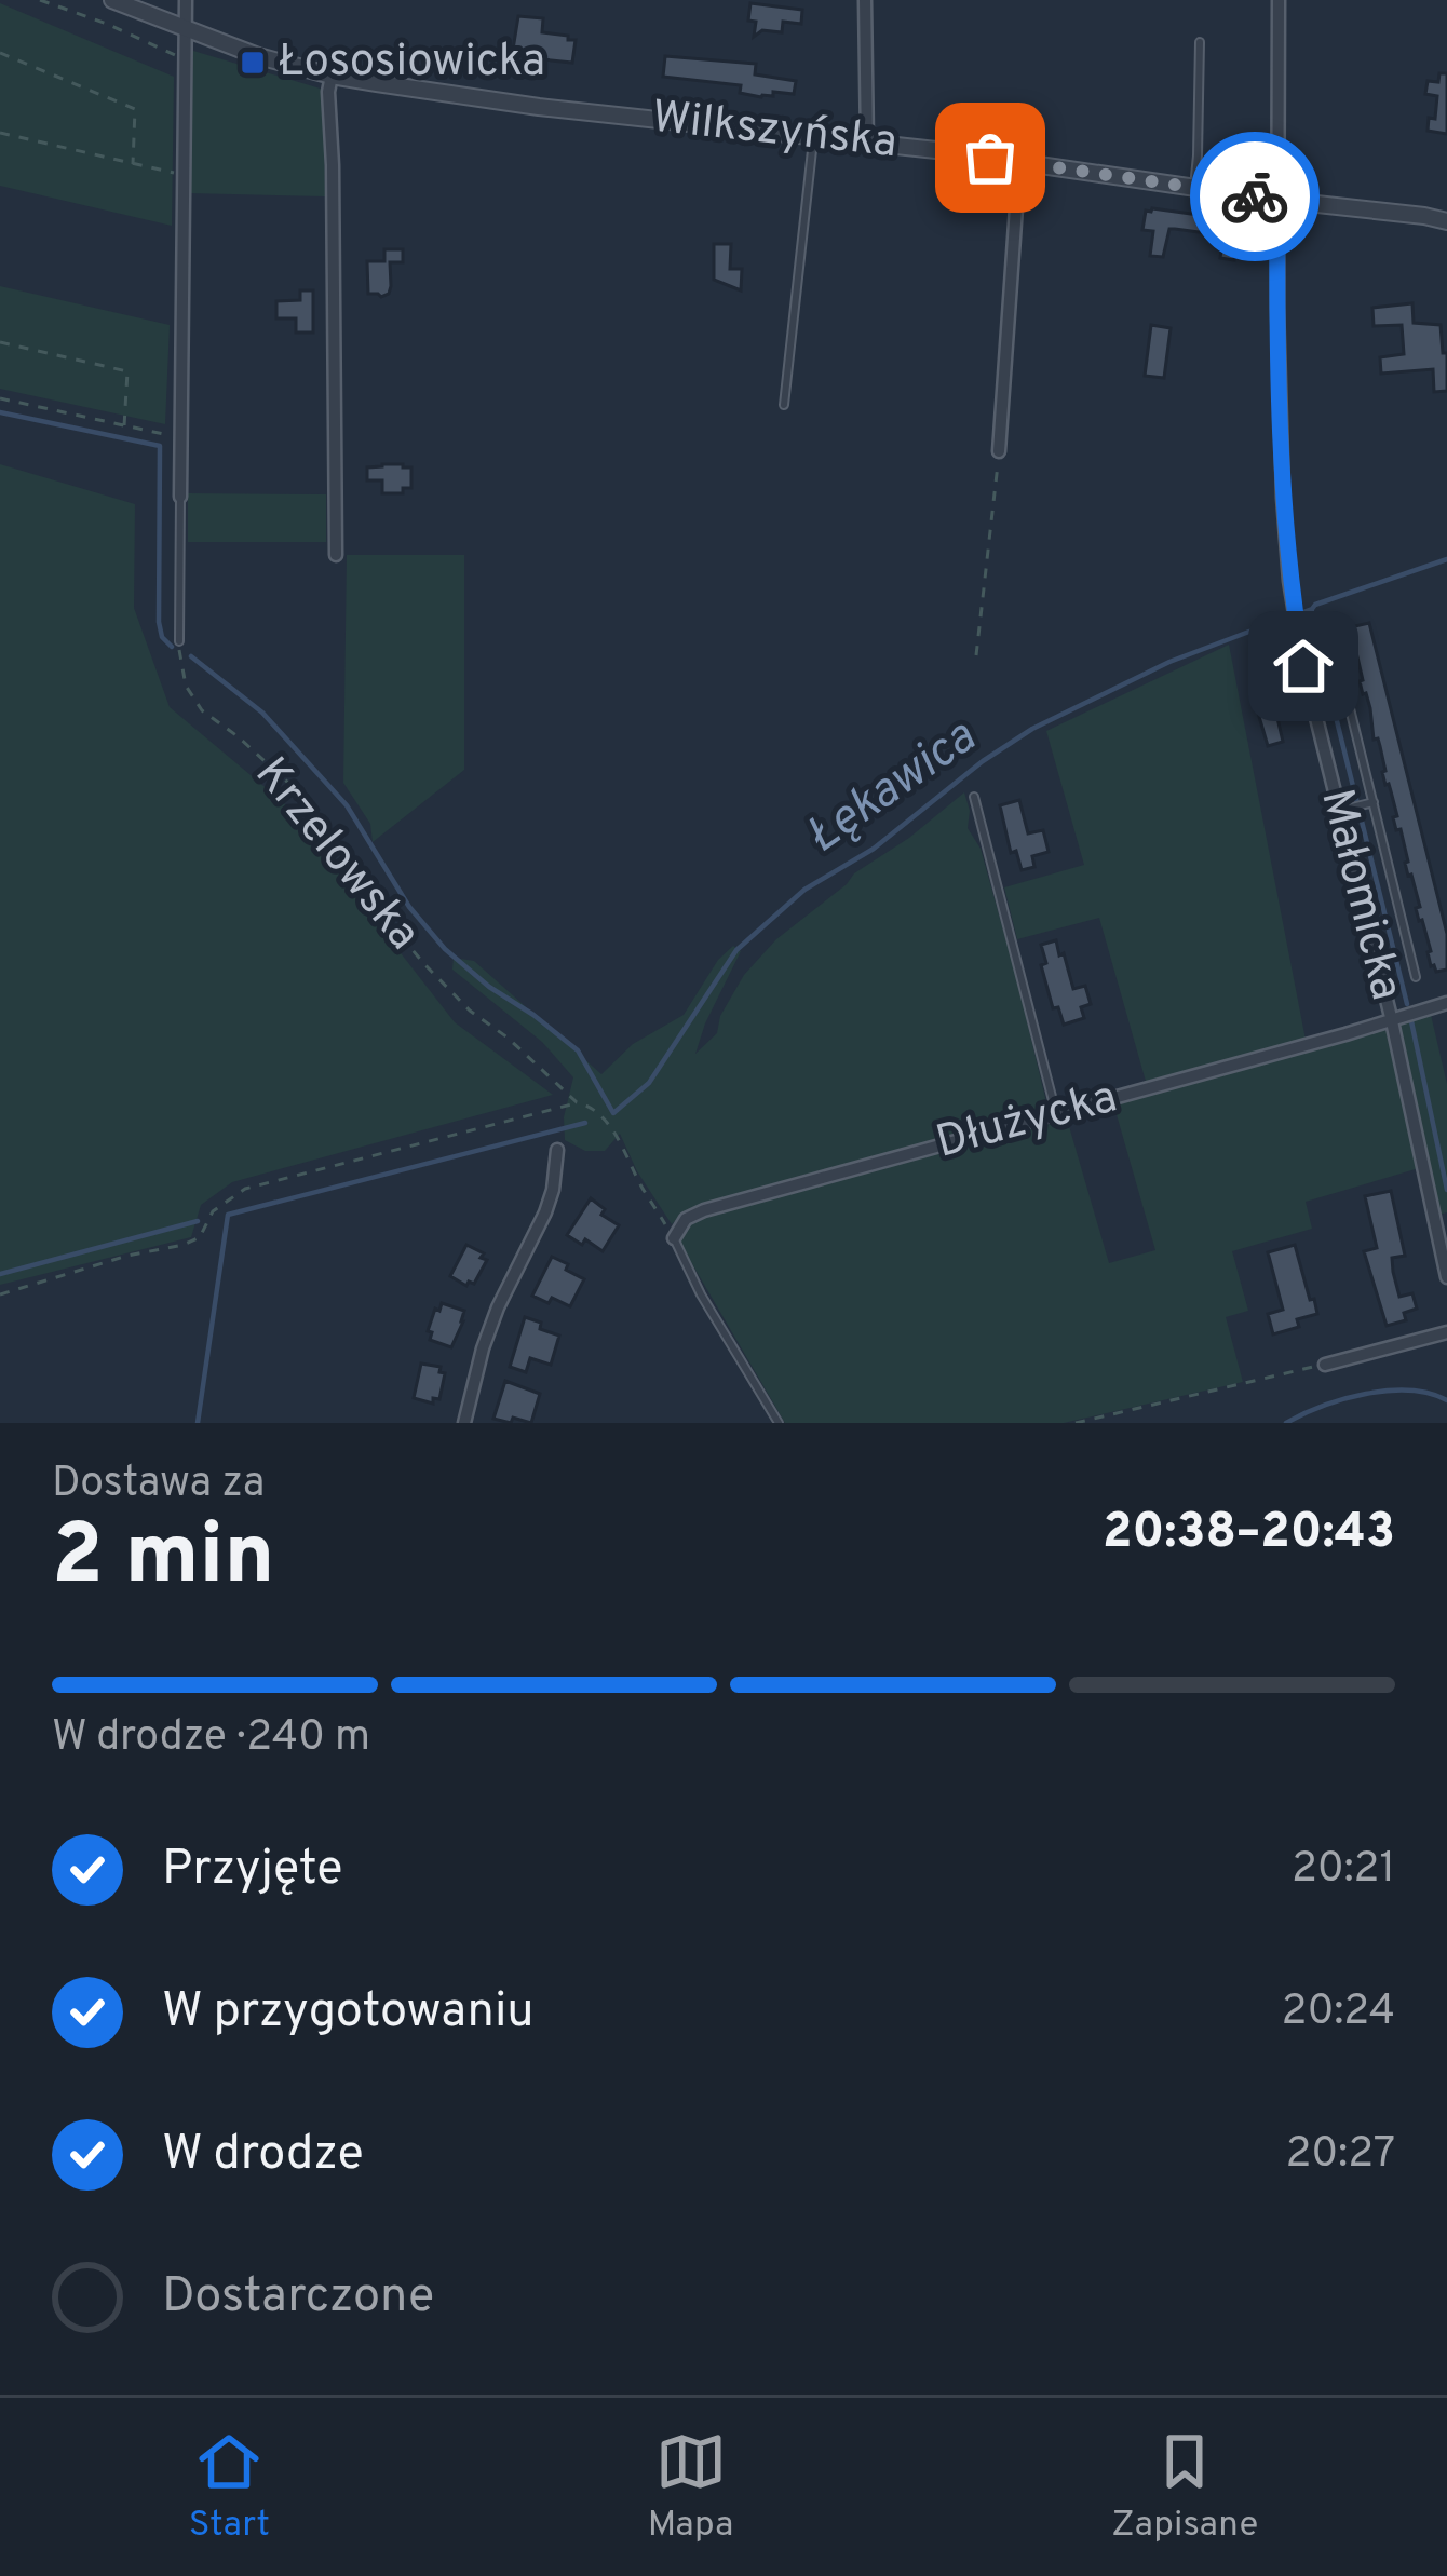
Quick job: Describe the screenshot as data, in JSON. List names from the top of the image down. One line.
{"streets":{"street":["Wilkszyńska","Małomicka","Dłużycka"],"path":["Krzelowska"]},"crossings":[["Wilkszyńska","Małomicka"],["Krzelowska","Dłużycka"],["Małomicka","Dłużycka"]],"water":["Łękawica"],"places":{"transit":["Łososiowicka"]},"page":{"heading":["2 min","Dostawa za","20:38–20:43"],"bar":"W drodze · 240 m","list":[["Przyjęte","20:21"],["W przygotowaniu","20:24"],["W drodze","20:27"],"Dostarczone"],"tabs":["Start","Mapa","Zapisane"]}}
